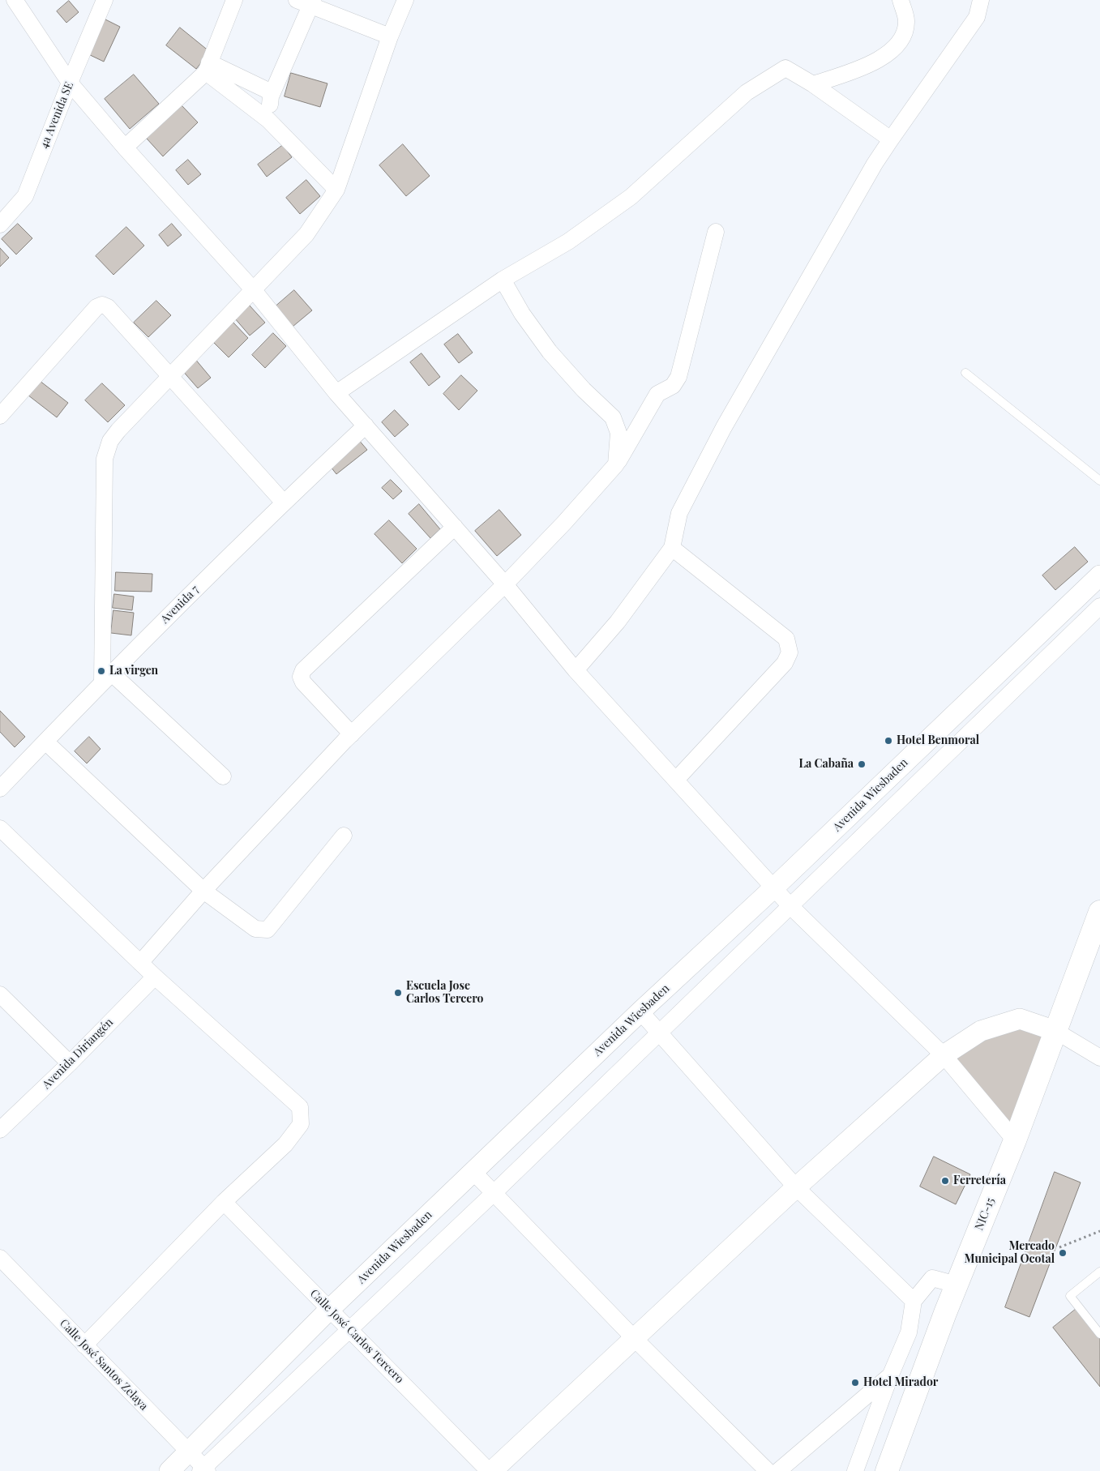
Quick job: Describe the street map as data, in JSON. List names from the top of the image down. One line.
{"streets":{"highway":["NIC-15"],"street":["4a Avenida SE","Avenida 7","Avenida Wiesbaden","Avenida Diriangén","Calle José Carlos Tercero","Calle José Santos Zelaya"]},"crossings":[["Avenida Wiesbaden","Calle José Carlos Tercero"],["Avenida Wiesbaden","Calle José Santos Zelaya"]],"places":["La virgen","Hotel Benmoral","La Cabaña","Escuela Jose Carlos Tercero","Ferretería","Mercado Municipal Ocotal","Hotel Mirador"]}
